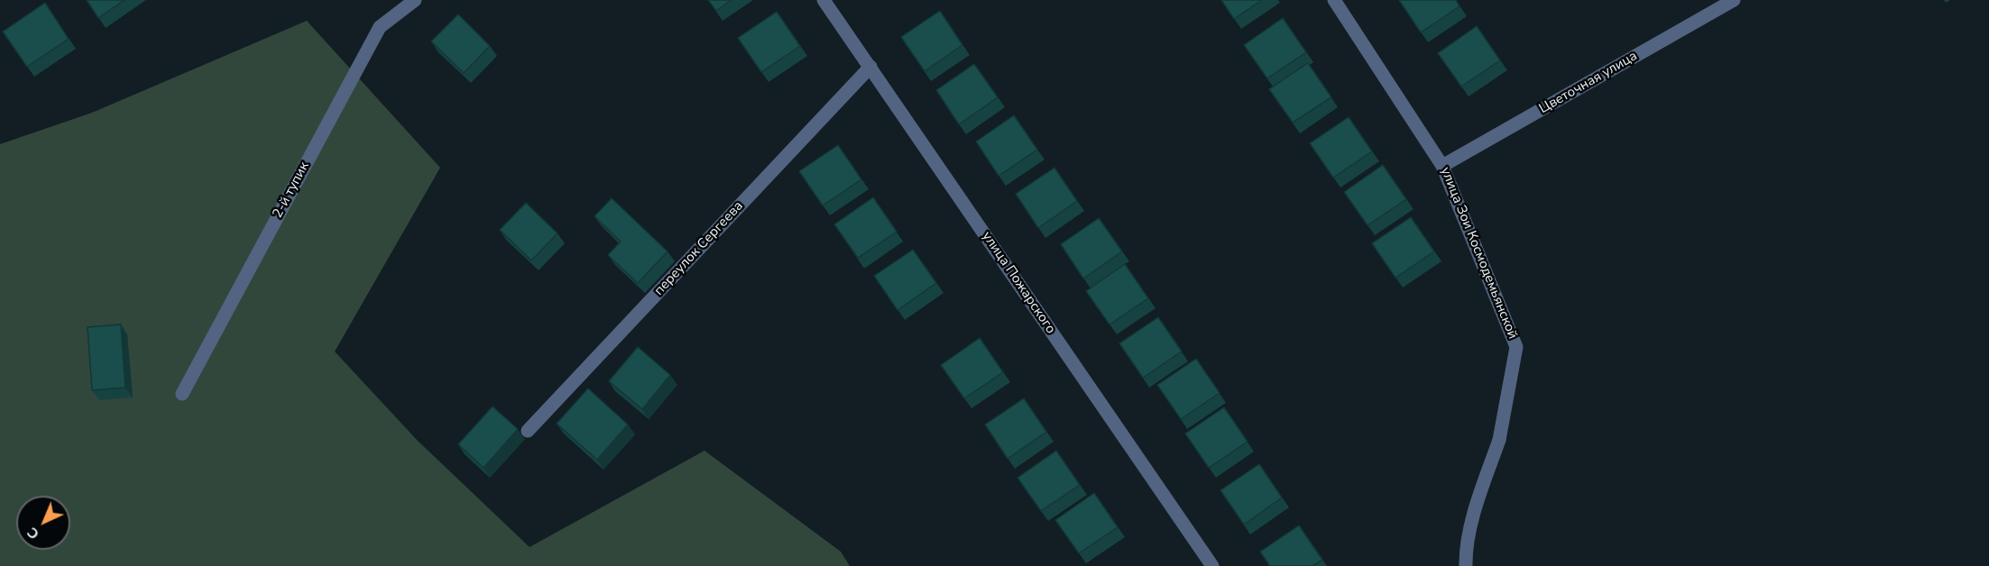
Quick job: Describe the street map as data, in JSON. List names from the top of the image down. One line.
{"streets":{"street":["Цветочная улица","2-й тупик","переулок Сергеева","улица Зои Космодемьянской","улица Пожарского"]},"crossings":[["Цветочная улица","улица Зои Космодемьянской"],["переулок Сергеева","улица Пожарского"]],"north":"bottom left"}
